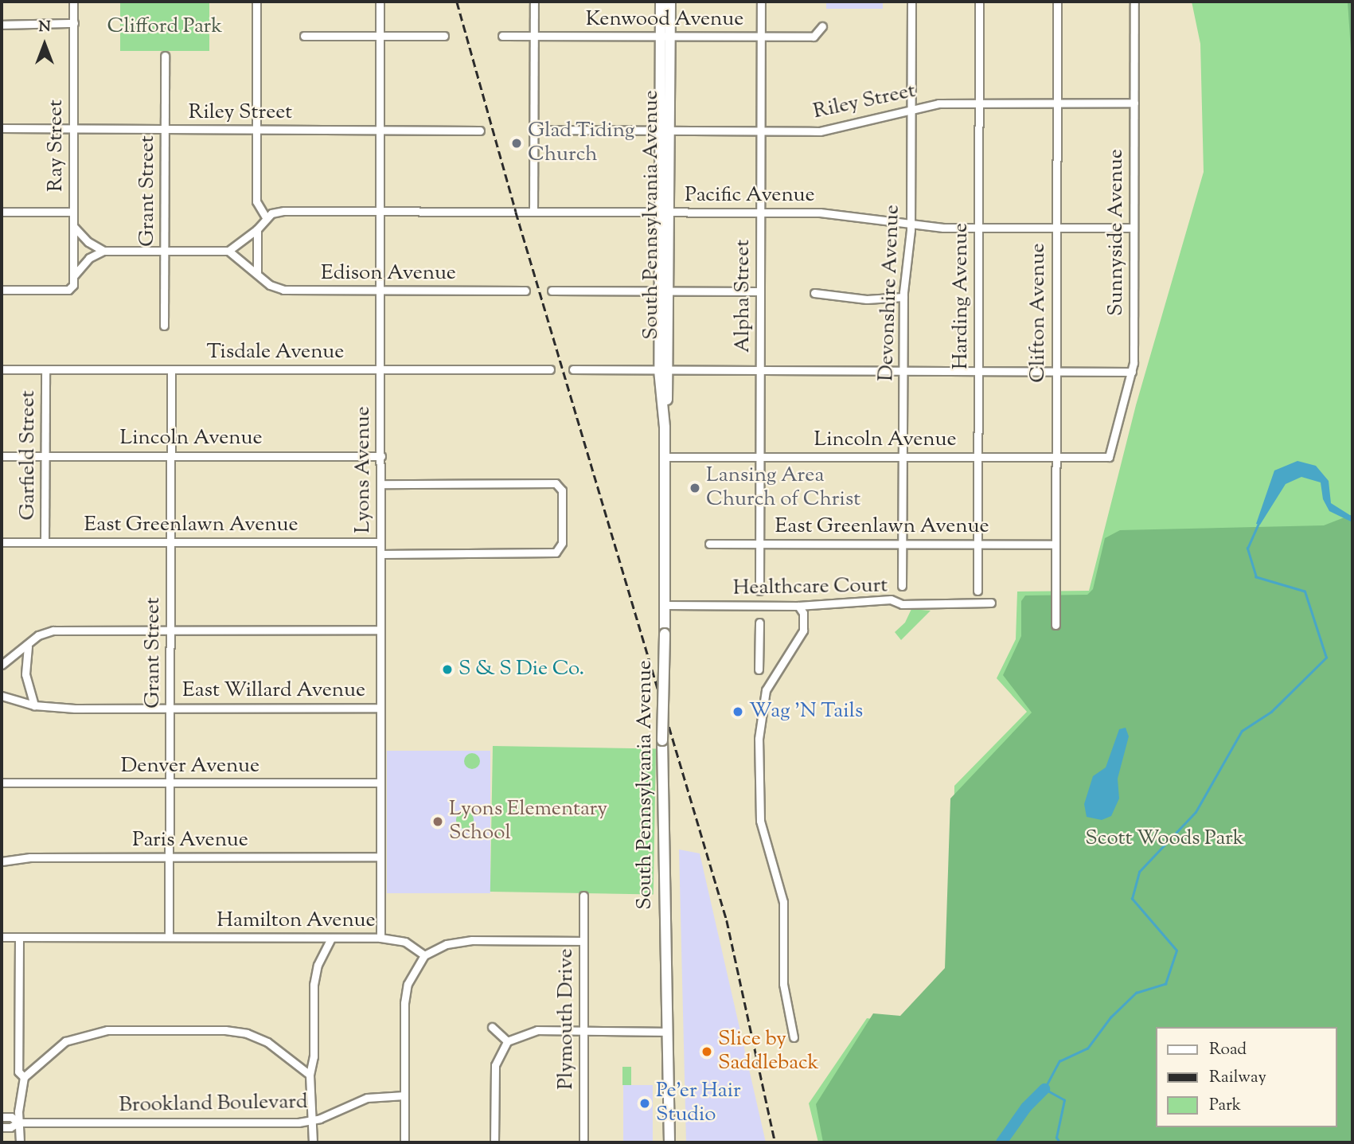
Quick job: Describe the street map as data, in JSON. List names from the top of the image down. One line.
{"streets":{"main road":["South Pennsylvania Avenue"],"street":["Kenwood Avenue","Riley Street","Ray Street","Grant Street","Pacific Avenue","Sunnyside Avenue","Edison Avenue","Devonshire Avenue","Alpha Street","Harding Avenue","Clifton Avenue","Tisdale Avenue","Lincoln Avenue","Garfield Street","Lyons Avenue","East Greenlawn Avenue","Healthcare Court","East Willard Avenue","Denver Avenue","Paris Avenue","Hamilton Avenue","Plymouth Drive","Brookland Boulevard"]},"crossings":[["Kenwood Avenue","South Pennsylvania Avenue"],["Kenwood Avenue","Alpha Street"],["Riley Street","Ray Street"],["Riley Street","Grant Street"],["Riley Street","South Pennsylvania Avenue"],["Riley Street","Sunnyside Avenue"],["Riley Street","Devonshire Avenue"],["Riley Street","Alpha Street"],["Riley Street","Harding Avenue"],["Riley Street","Clifton Avenue"],["Riley Street","Lyons Avenue"],["Grant Street","Tisdale Avenue"],["Grant Street","Lincoln Avenue"],["Grant Street","East Greenlawn Avenue"],["Grant Street","East Willard Avenue"],["Grant Street","Denver Avenue"],["Grant Street","Paris Avenue"],["Grant Street","Hamilton Avenue"],["Pacific Avenue","South Pennsylvania Avenue"],["Pacific Avenue","Sunnyside Avenue"],["Pacific Avenue","Devonshire Avenue"],["Pacific Avenue","Alpha Street"],["Pacific Avenue","Harding Avenue"],["Pacific Avenue","Clifton Avenue"],["Pacific Avenue","Lyons Avenue"],["South Pennsylvania Avenue","Lincoln Avenue"],["South Pennsylvania Avenue","Healthcare Court"],["Sunnyside Avenue","Lincoln Avenue"],["Edison Avenue","Lyons Avenue"],["Devonshire Avenue","Lincoln Avenue"],["Devonshire Avenue","East Greenlawn Avenue"],["Alpha Street","Lincoln Avenue"],["Alpha Street","East Greenlawn Avenue"],["Harding Avenue","Lincoln Avenue"],["Harding Avenue","East Greenlawn Avenue"],["Clifton Avenue","Lincoln Avenue"],["Clifton Avenue","East Greenlawn Avenue"],["Tisdale Avenue","Garfield Street"],["Tisdale Avenue","Lyons Avenue"],["Lincoln Avenue","Garfield Street"],["Lincoln Avenue","Lyons Avenue"],["Garfield Street","East Greenlawn Avenue"],["Lyons Avenue","East Greenlawn Avenue"],["Lyons Avenue","East Willard Avenue"],["Lyons Avenue","Denver Avenue"],["Lyons Avenue","Paris Avenue"],["Lyons Avenue","Hamilton Avenue"]],"parks":["Clifford Park","Scott Woods Park"],"places":["Glad Tiding Church","Lansing Area Church of Christ","S & S Die Co.","Wag 'N Tails","Lyons Elementary School","Slice by Saddleback","Pe'er Hair Studio"],"legend":["Road","Railway","Park"],"north":"top"}
